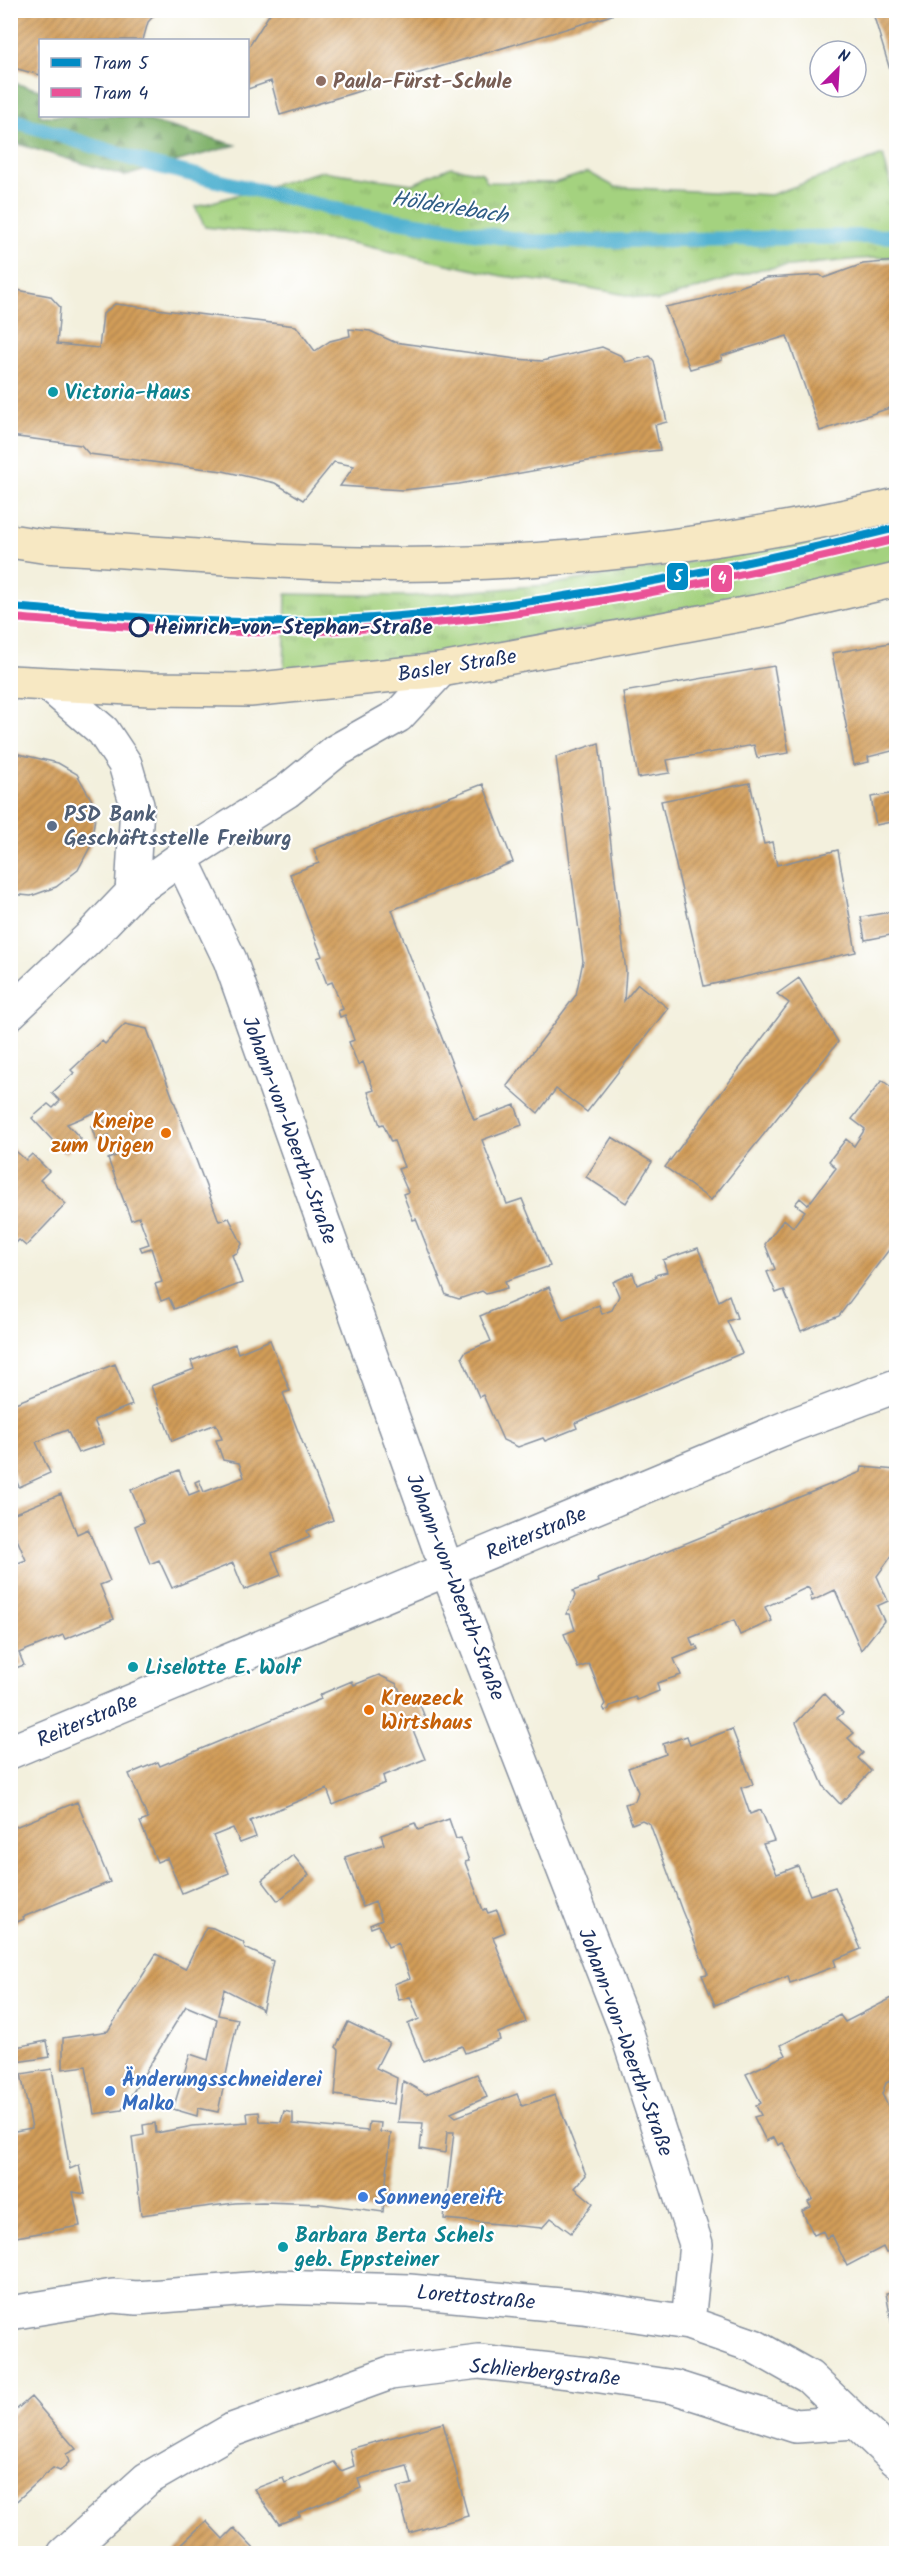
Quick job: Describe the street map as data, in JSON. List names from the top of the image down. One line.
{"streets":{"main road":["Basler Straße"],"street":["Johann-von-Weerth-Straße","Reiterstraße","Lorettostraße","Schlierbergstraße"]},"crossings":[["Johann-von-Weerth-Straße","Reiterstraße"],["Johann-von-Weerth-Straße","Lorettostraße"],["Lorettostraße","Schlierbergstraße"]],"water":["Hölderlebach"],"places":["Paula-Fürst-Schule","Victoria-Haus","Heinrich-von-Stephan-Straße","PSD Bank Geschäftsstelle Freiburg","Kneipe zum Urigen","Liselotte E. Wolf","Kreuzeck Wirtshaus","Änderungsschneiderei Malko","Sonnengereift","Barbara Berta Schels geb. Eppsteiner"],"lines":["tram line 5","tram line 4"],"legend":["Tram 5","Tram 4"],"north":"top right"}
